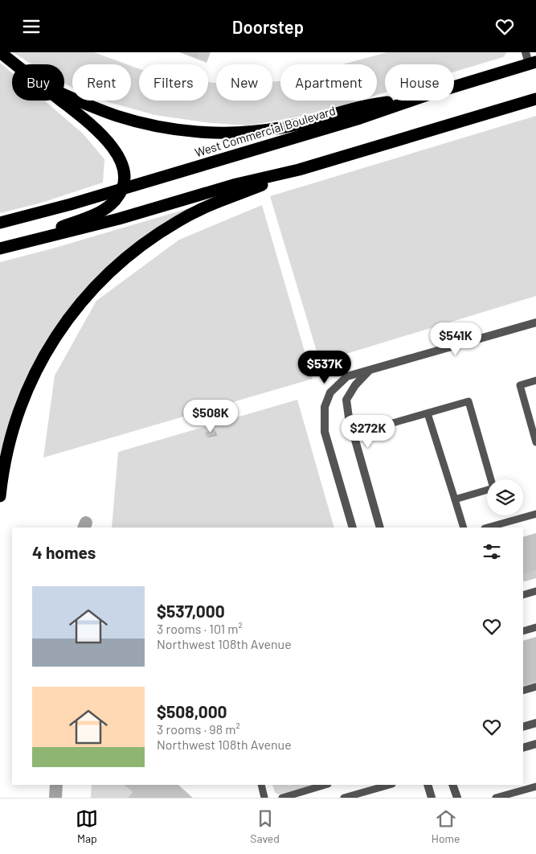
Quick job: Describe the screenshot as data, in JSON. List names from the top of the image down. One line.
{"streets":{"highway":["West Commercial Boulevard"]},"page":{"header":"Doorstep","chip":["Buy","Rent","Filters","New","Apartment","House"],"price":["$541K","$537K","$508K","$272K"],"heading":"4 homes","list":[{"name":"$537,000","note":"3 rooms · 101 m² · Northwest 108th Avenue"},{"name":"$508,000","note":"3 rooms · 98 m² · Northwest 108th Avenue"}],"tabs":["Map","Saved","Home"]}}
